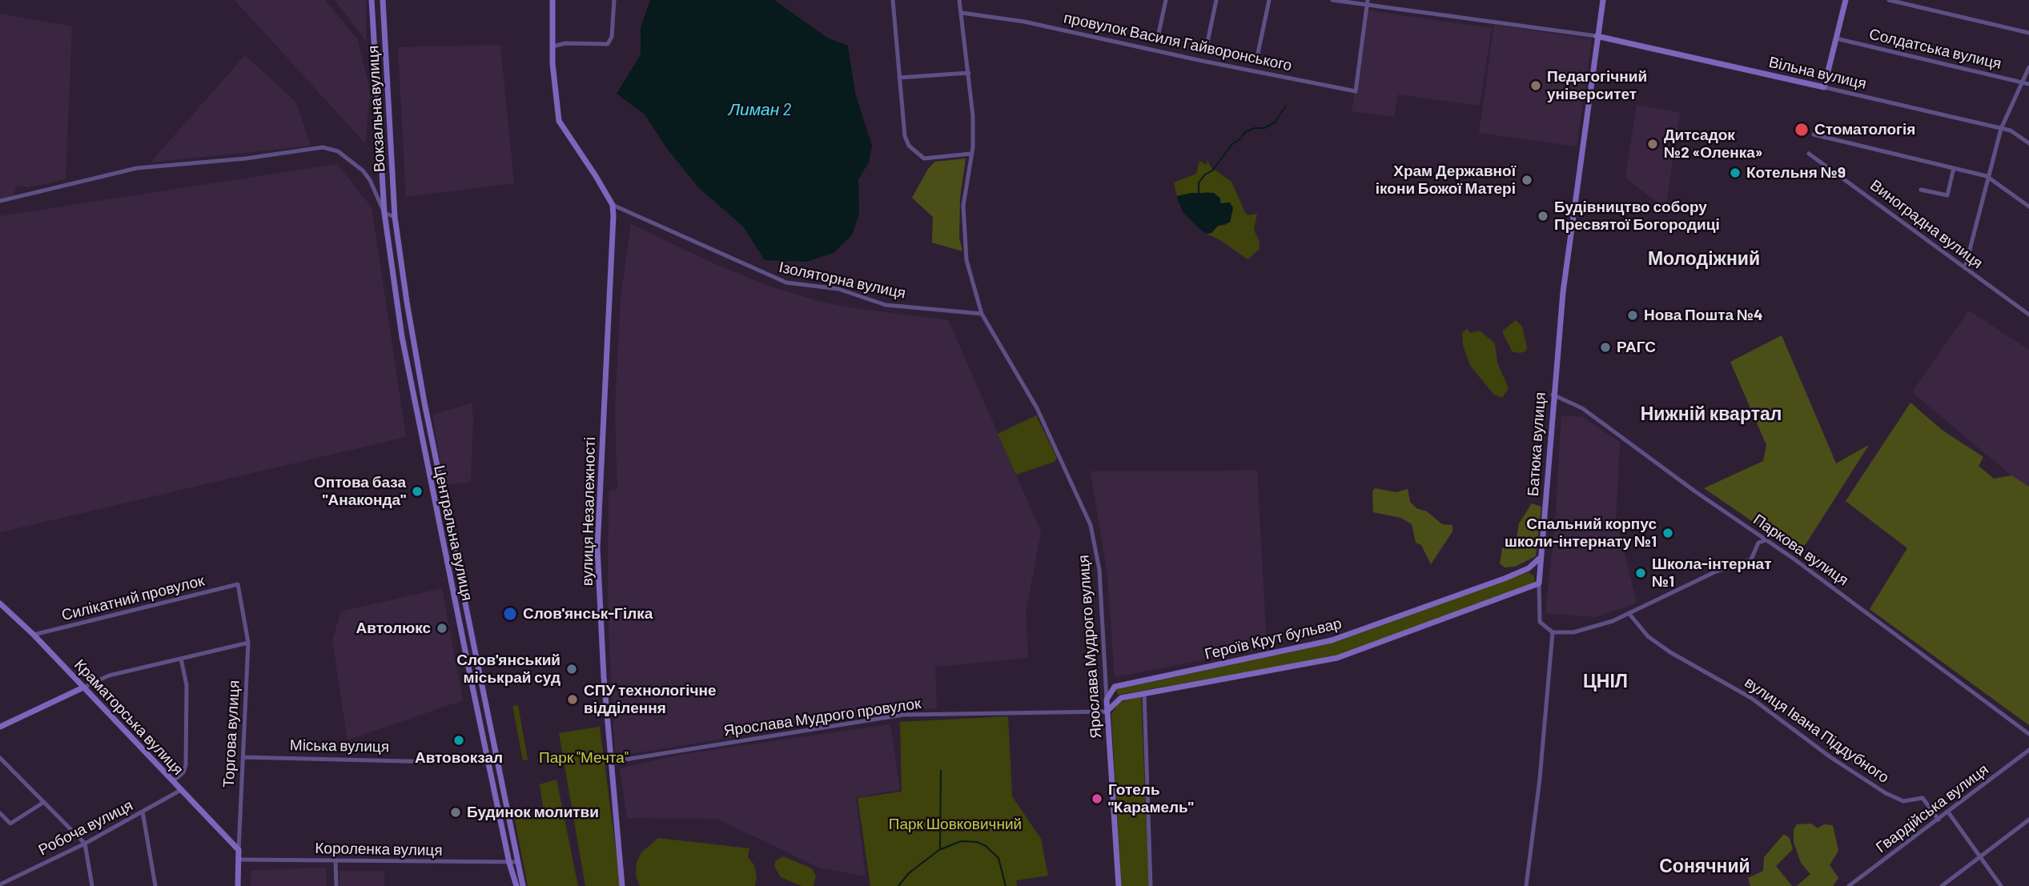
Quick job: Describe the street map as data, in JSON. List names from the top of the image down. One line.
{"streets":{"street":["провулок Василя Гайворонського","Солдатська вулиця","Вільна вулиця","Вокзальна вулиця","Виноградна вулиця","Ізоляторна вулиця","Батюка вулиця","вулиця Незалежності","Центральна вулиця","Паркова вулиця","Силікатний провулок","Героїв Крут бульвар","Ярослава Мудрого вулиця","Краматорська вулиця","Ярослава Мудрого провулок","вулиця Івана Піддубного","Торгова вулиця","Міська вулиця","Гвардійська вулиця","Робоча вулиця","Короленка вулиця"]},"crossings":[["провулок Василя Гайворонського","Ярослава Мудрого вулиця"],["Вільна вулиця","Батюка вулиця"],["Вокзальна вулиця","Центральна вулиця"],["Ізоляторна вулиця","вулиця Незалежності"],["Ізоляторна вулиця","Ярослава Мудрого вулиця"],["Батюка вулиця","Паркова вулиця"],["Батюка вулиця","Героїв Крут бульвар"],["вулиця Незалежності","Ярослава Мудрого провулок"],["Центральна вулиця","Короленка вулиця"],["Силікатний провулок","Краматорська вулиця"],["Силікатний провулок","Торгова вулиця"],["Героїв Крут бульвар","Ярослава Мудрого вулиця"],["Героїв Крут бульвар","Ярослава Мудрого провулок"],["Ярослава Мудрого вулиця","Ярослава Мудрого провулок"],["Краматорська вулиця","Торгова вулиця"],["Краматорська вулиця","Робоча вулиця"],["вулиця Івана Піддубного","Гвардійська вулиця"],["Торгова вулиця","Міська вулиця"],["Торгова вулиця","Короленка вулиця"]],"districts":["Молодіжний","Нижній квартал","ЦНІЛ","Сонячний"],"water":["Лиман 2"],"parks":["Парк \"Мечта\"","Парк Шовковичний"],"places":["Педагогічний університет","Стоматологія","Дитсадок №2 «Оленка»","Котельня №9","Храм Державної ікони Божої Матері","Будівництво собору Пресвятої Богородиці","Нова Пошта №4","РАГС","Оптова база \"Анаконда\"","Спальний корпус школи-інтернату №1","Школа-інтернат №1","Слов'янськ-Гілка","Автолюкс","Слов'янський міськрай суд","СПУ технологічне відділення","Автовокзал","Готель \"Карамель\"","Будинок молитви"]}
